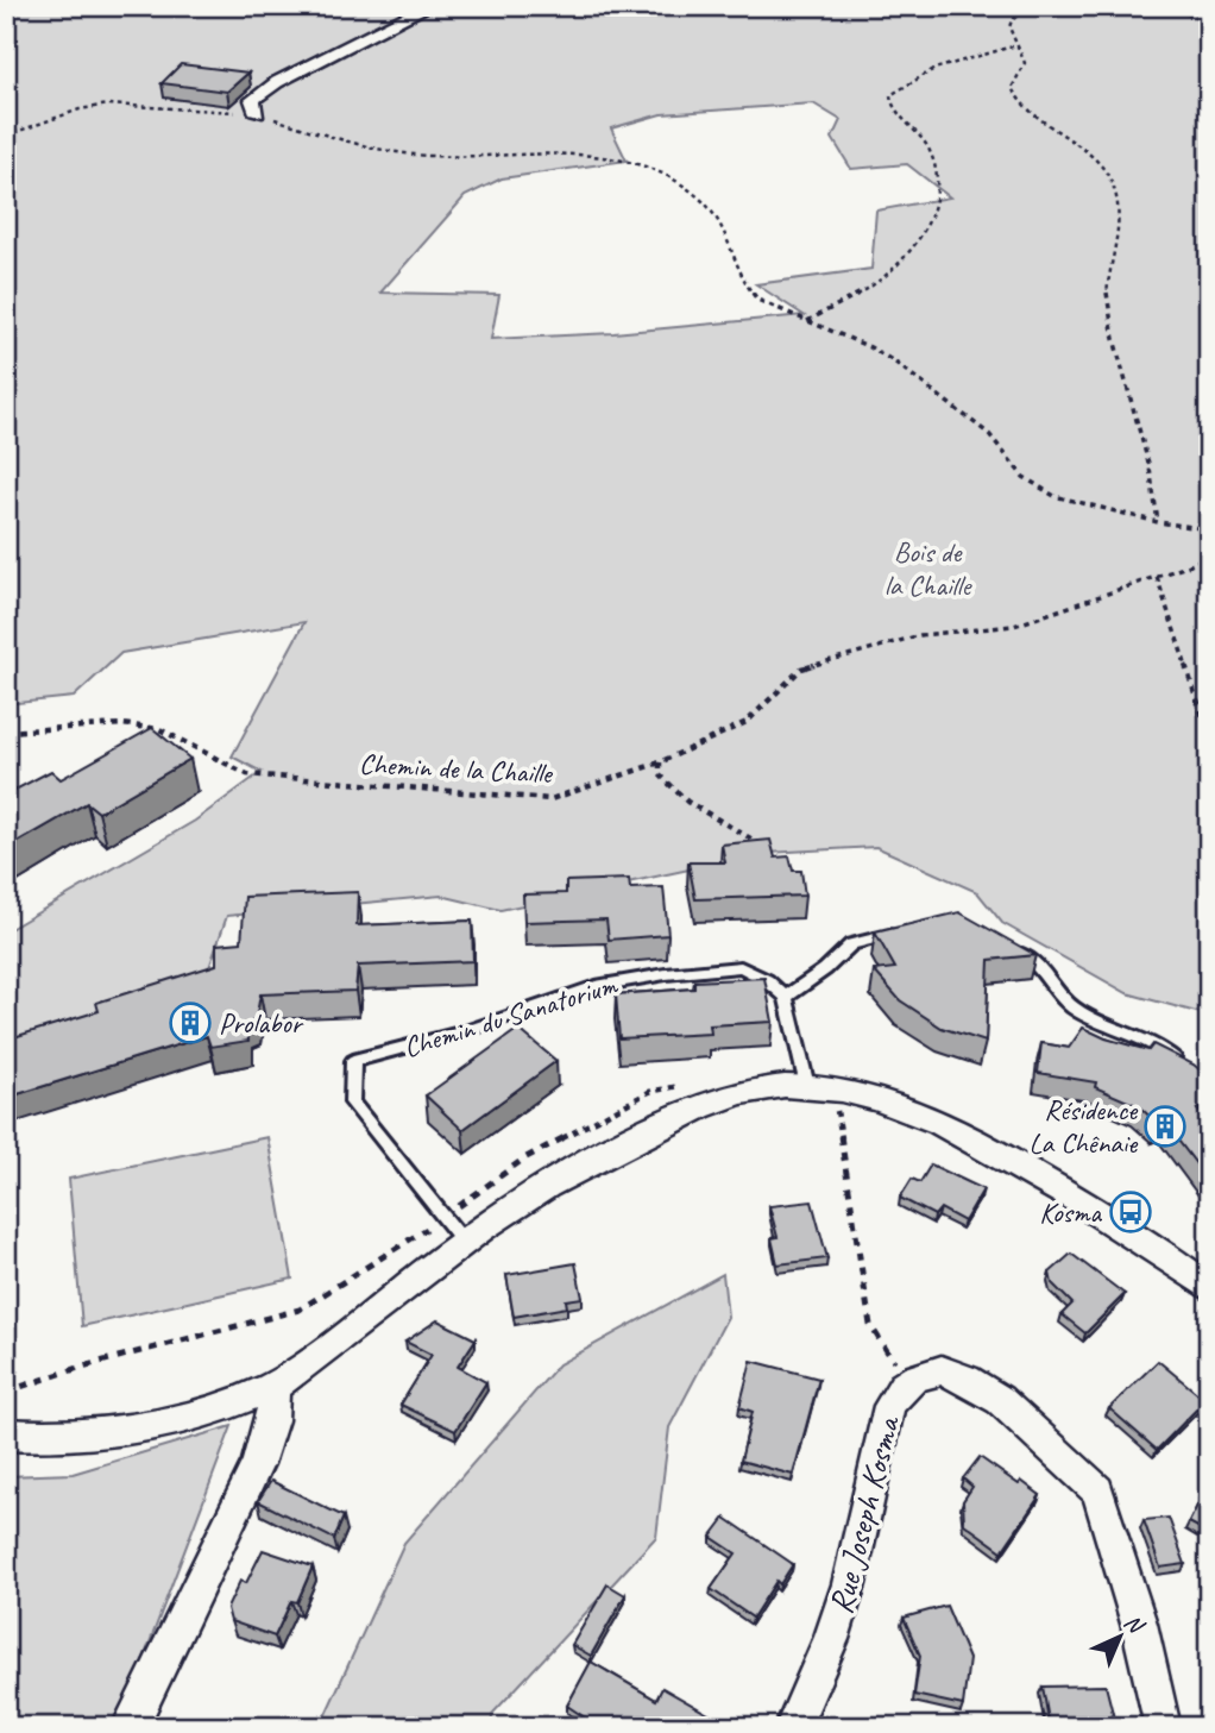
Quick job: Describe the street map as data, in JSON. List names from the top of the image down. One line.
{"streets":{"street":["Rue Joseph Kosma"],"lane":["Chemin du Sanatorium"],"path":["Chemin de la Chaille"]},"parks":["Bois de la Chaille"],"places":{"building":["Prolabor","Résidence La Chênaie"],"bus stop":["Kosma"]},"north":"top right"}
